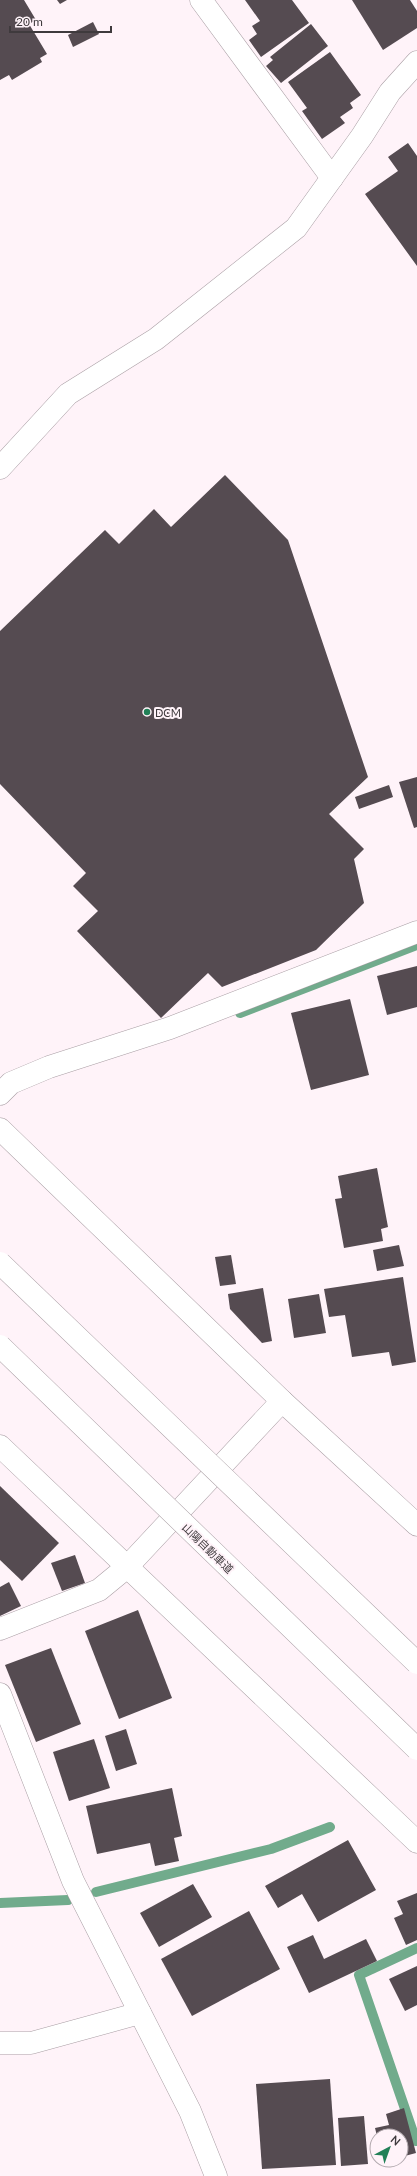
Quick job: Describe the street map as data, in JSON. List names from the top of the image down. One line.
{"streets":{"main road":["山陽自動車道"]},"places":["DCM"],"scale_bar":"20 m","north":"top right"}
